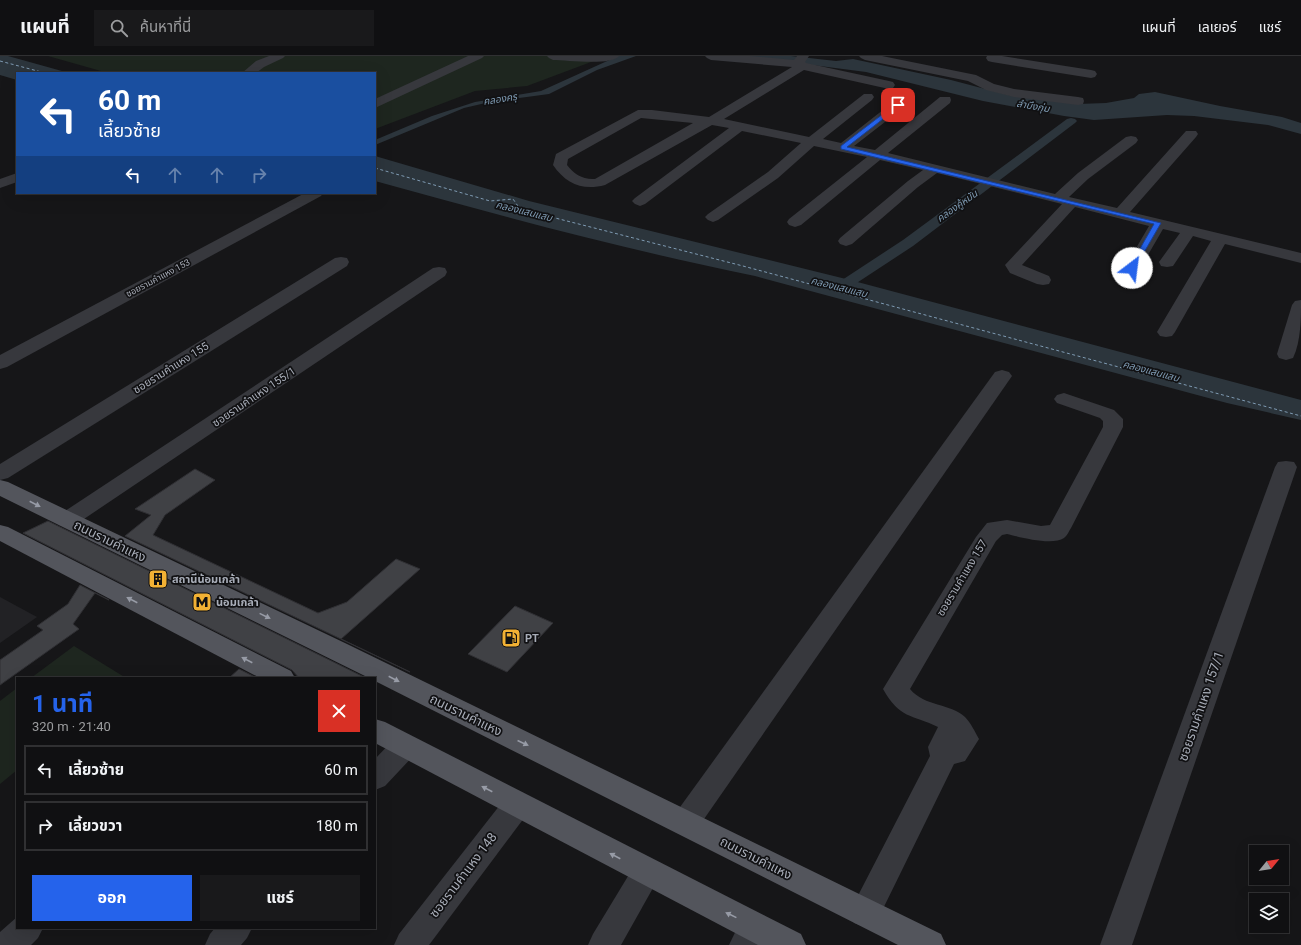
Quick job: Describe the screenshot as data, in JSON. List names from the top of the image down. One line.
{"streets":{"main road":["ถนนรามคำแหง"],"street":["ซอยรามคำแหง 153","ซอยรามคำแหง 155","ซอยรามคำแหง 155/1","ซอยรามคำแหง 157","ซอยรามคำแหง 157/1","ซอยรามคำแหง 148"]},"crossings":[["ซอยรามคำแหง 155/1","ถนนรามคำแหง"],["ถนนรามคำแหง","ซอยรามคำแหง 157"]],"water":["คลองครุ","ลำบึงกุ่ม","คลองคู้หมัน","คลองแสนแสบ"],"places":{"building":["สถานีน้อมเกล้า"],"metro station":["น้อมเกล้า"],"fuel station":["PT"]},"north":"top right","page":{"header":"แผนที่","search":"ค้นหาที่นี่","nav":["แผนที่","เลเยอร์","แชร์"],"turn":["60 m","เลี้ยวซ้าย"],"heading":["1 นาที","320 m · 21:40"],"list":[{"name":"เลี้ยวซ้าย","value":"60 m"},{"name":"เลี้ยวขวา","value":"180 m"}],"buttons":["ออก","แชร์"]}}
